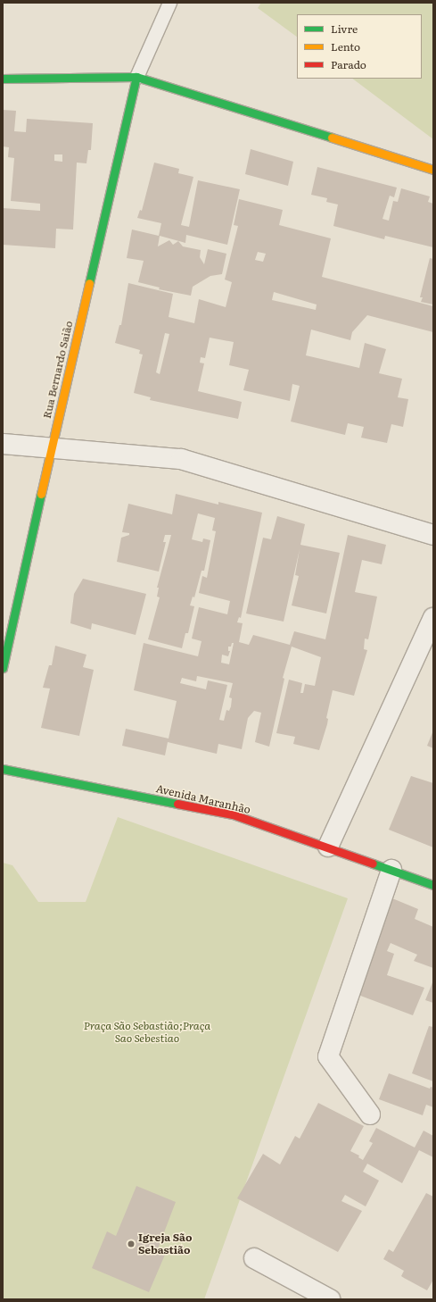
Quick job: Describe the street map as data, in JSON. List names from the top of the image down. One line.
{"streets":{"street":["Rua Bernardo Saião","Avenida Maranhão"]},"parks":["Praça São Sebastião;Praça Sao Sebestiao"],"places":["Igreja São Sebastião"],"legend":["Livre","Lento","Parado"]}
